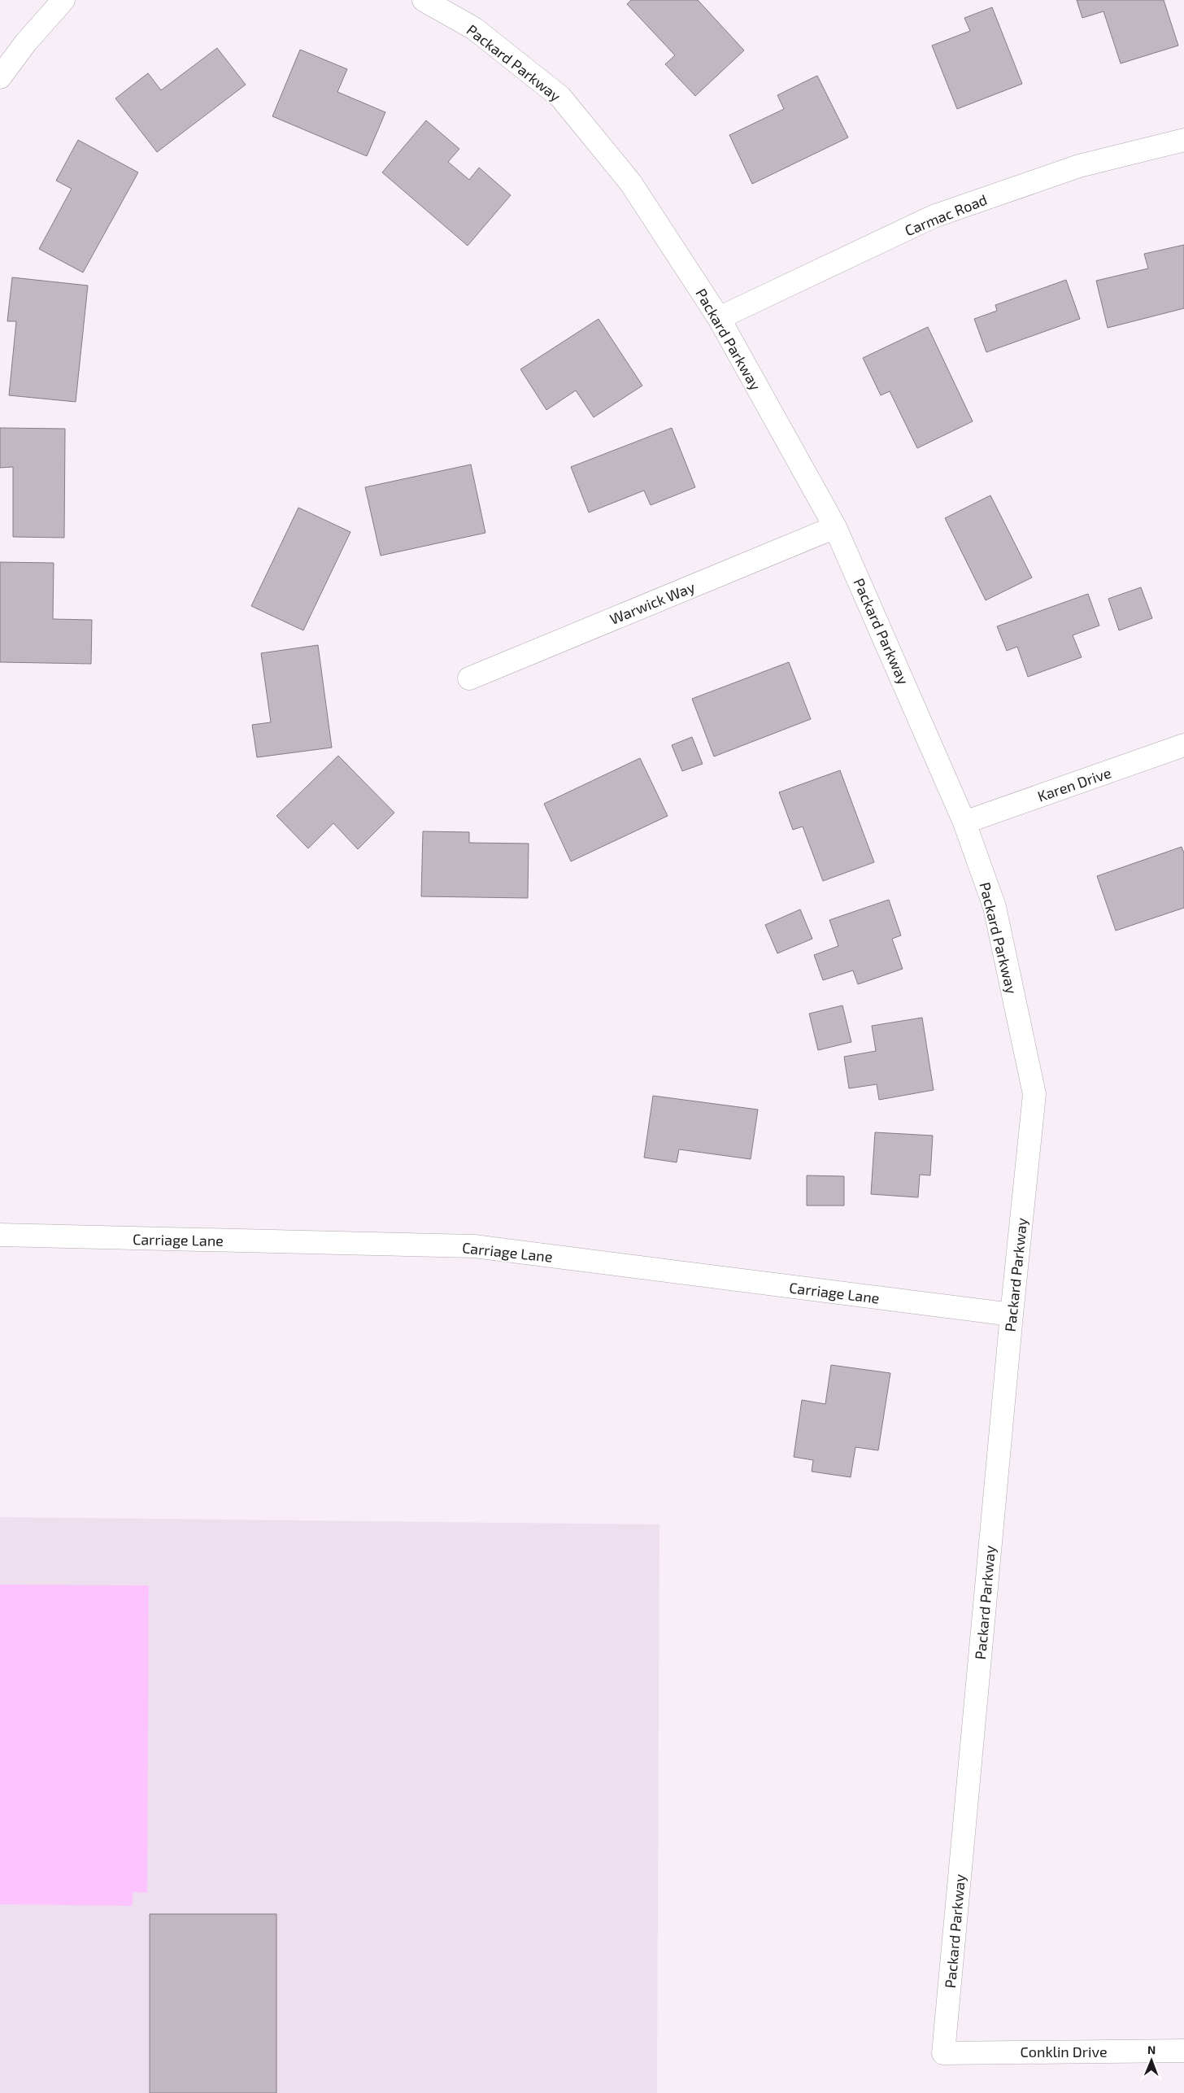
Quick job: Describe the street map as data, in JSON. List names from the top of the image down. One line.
{"streets":{"street":["Packard Parkway","Carmac Road","Warwick Way","Karen Drive","Carriage Lane","Conklin Drive"]},"crossings":[["Packard Parkway","Carmac Road"],["Packard Parkway","Warwick Way"],["Packard Parkway","Karen Drive"],["Packard Parkway","Carriage Lane"],["Packard Parkway","Conklin Drive"]],"north":"top"}
